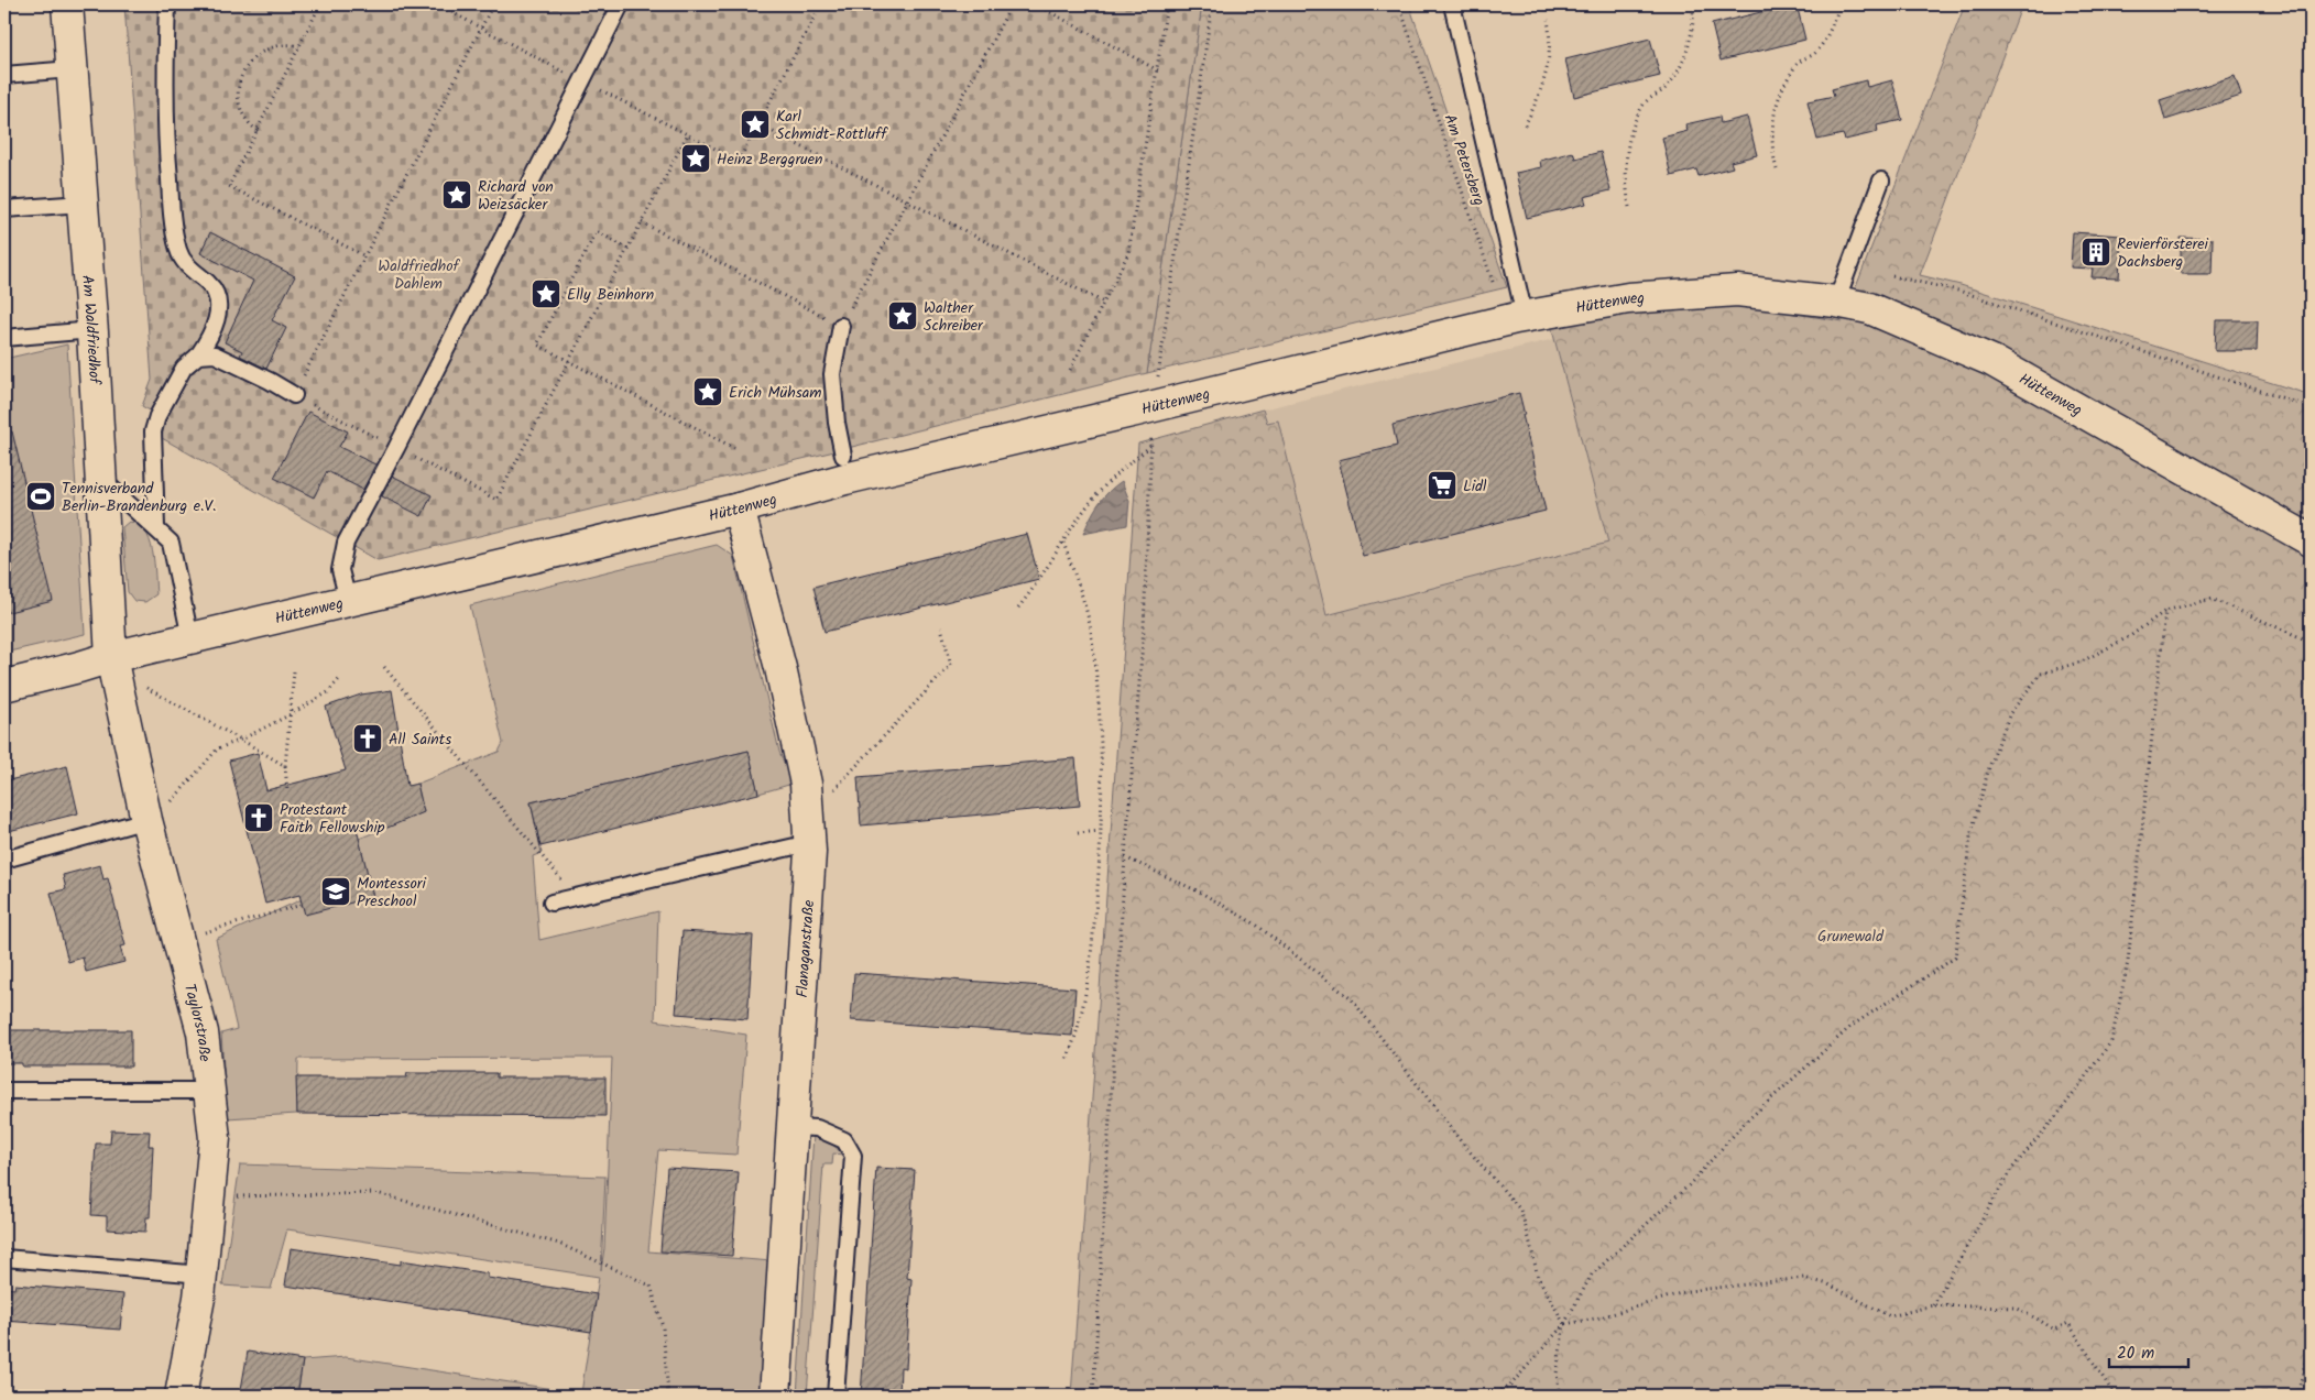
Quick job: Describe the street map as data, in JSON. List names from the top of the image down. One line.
{"streets":{"main road":["Hüttenweg","Am Waldfriedhof","Flanaganstraße","Taylorstraße"],"path":["Am Petersberg"]},"crossings":[["Am Petersberg","Hüttenweg"],["Hüttenweg","Am Waldfriedhof"],["Hüttenweg","Flanaganstraße"],["Hüttenweg","Taylorstraße"],["Am Waldfriedhof","Taylorstraße"]],"parks":["Waldfriedhof Dahlem","Grunewald"],"places":{"place":["Karl Schmidt-Rottluff","Heinz Berggruen","Richard von Weizsäcker","Elly Beinhorn","Walther Schreiber","Erich Mühsam"],"building":["Revierförsterei Dachsberg"],"supermarket":["Lidl"],"sports":["Tennisverband Berlin-Brandenburg e.V."],"church":["All Saints","Protestant Faith Fellowship"],"school or university":["Montessori Preschool"]},"scale_bar":"20 m"}
